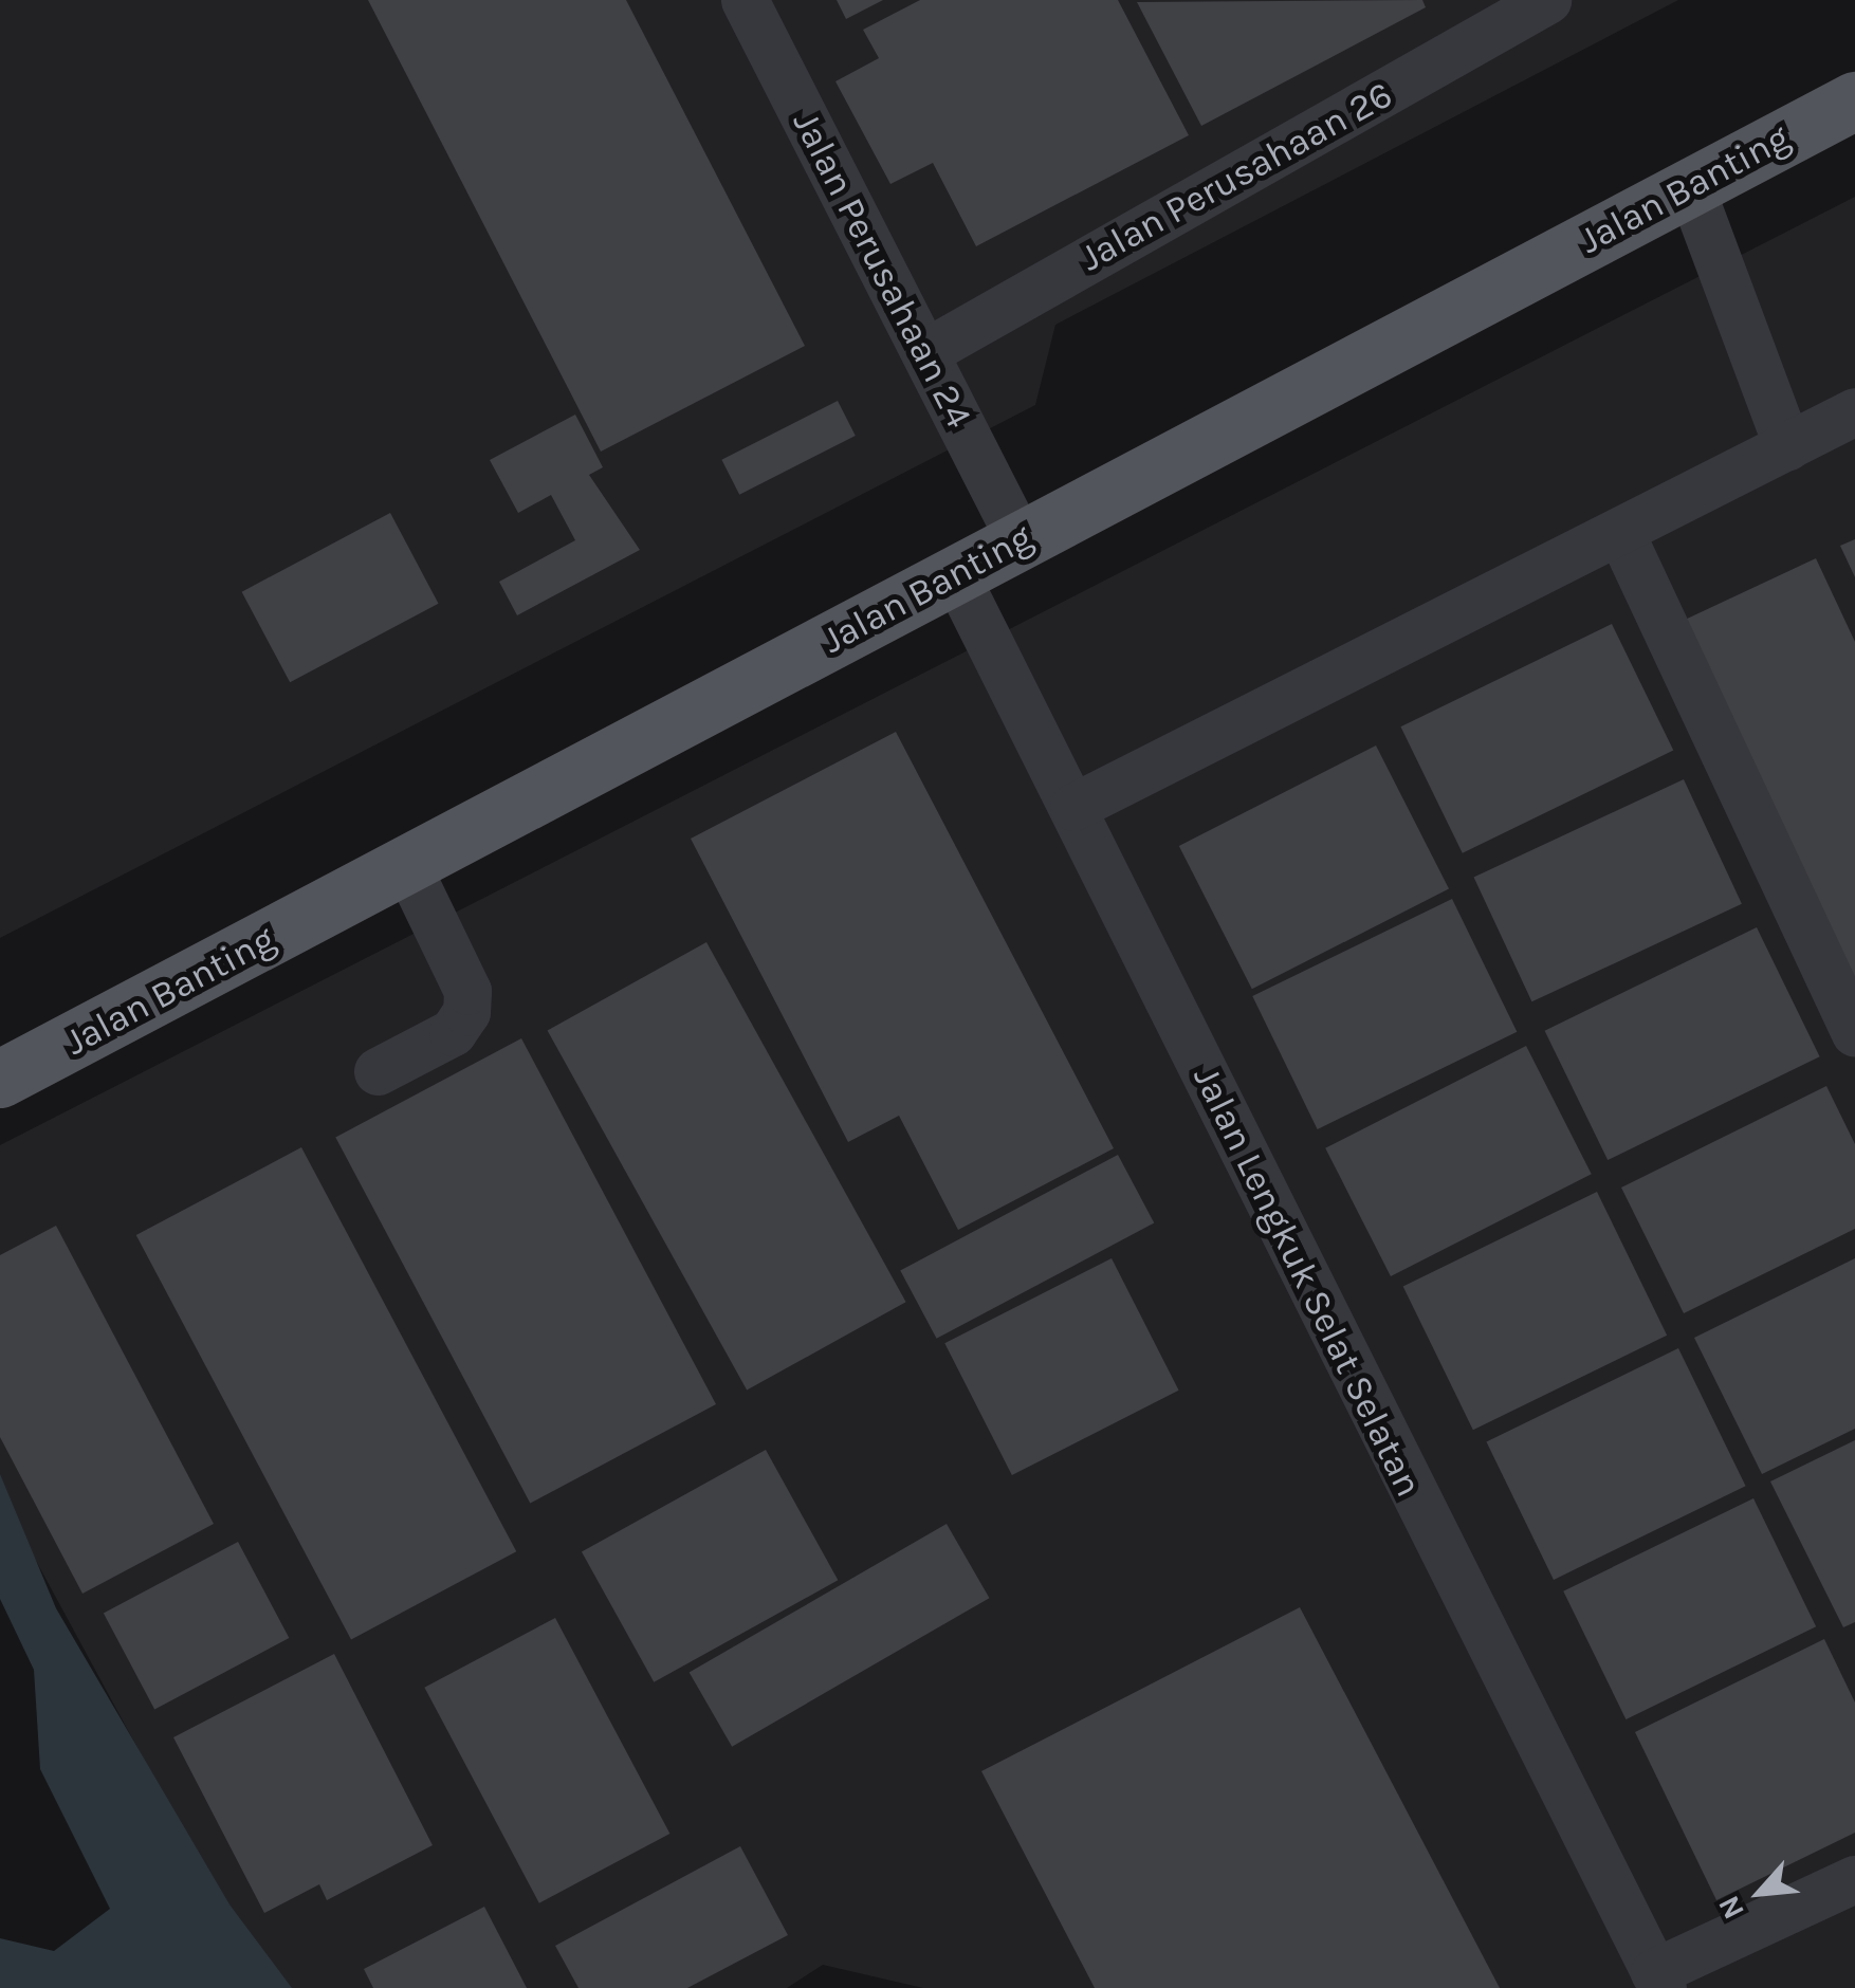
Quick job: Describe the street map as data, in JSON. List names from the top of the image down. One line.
{"streets":{"main road":["Jalan Banting"],"street":["Jalan Perusahaan 26","Jalan Perusahaan 24","Jalan Lengkuk Selat Selatan"]},"crossings":[["Jalan Perusahaan 26","Jalan Perusahaan 24"],["Jalan Banting","Jalan Perusahaan 24"],["Jalan Banting","Jalan Lengkuk Selat Selatan"]],"north":"bottom left"}
